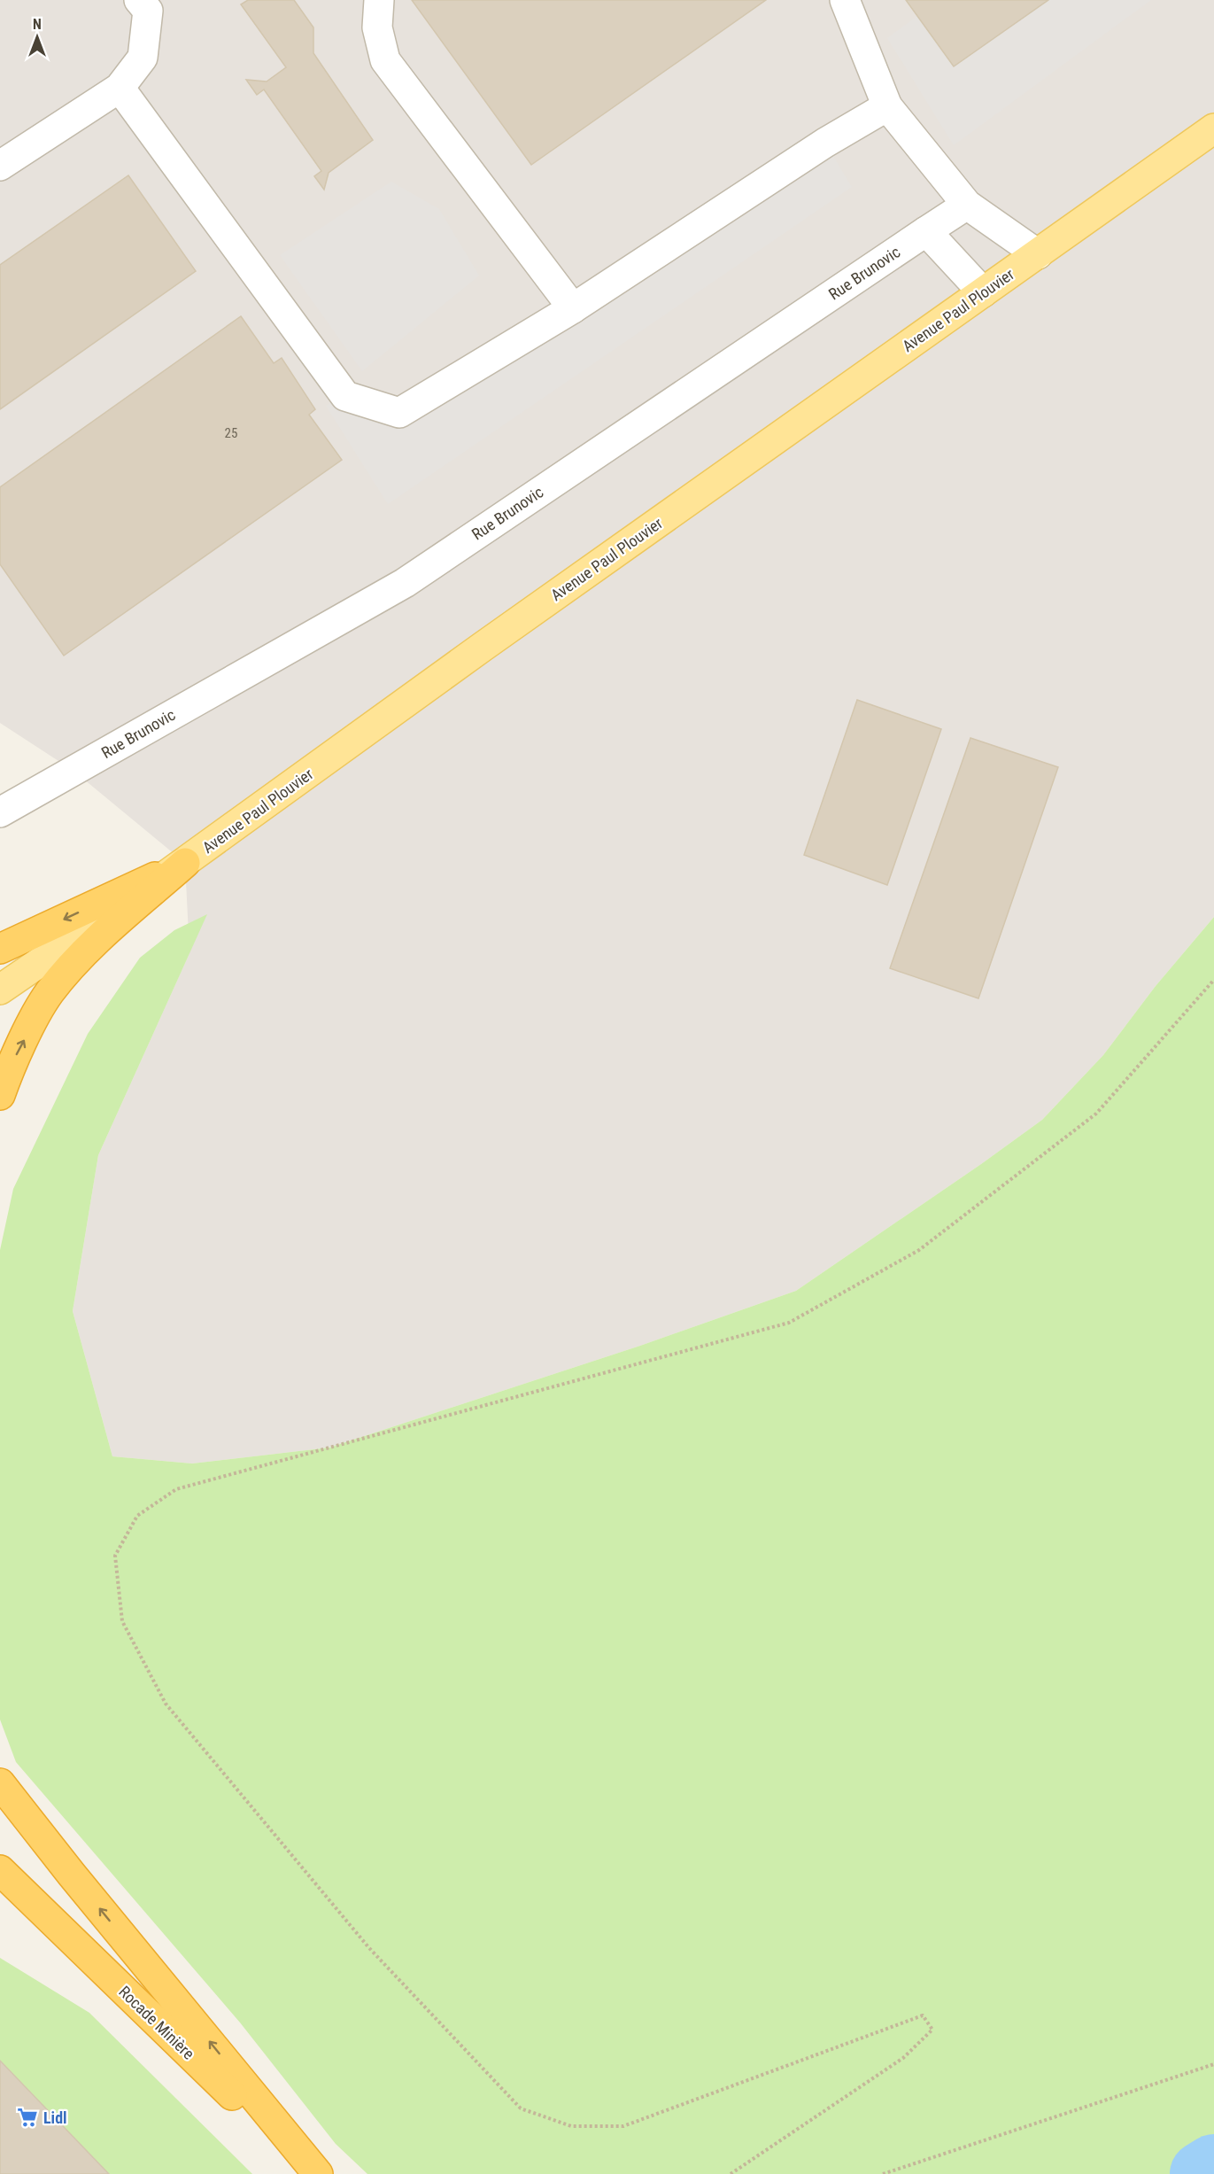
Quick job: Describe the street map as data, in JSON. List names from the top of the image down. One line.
{"streets":{"highway":["Rocade Minière"],"main road":["Avenue Paul Plouvier"],"street":["Rue Brunovic"]},"places":{"supermarket":["Lidl"]},"house_numbers":["25"],"north":"top"}
